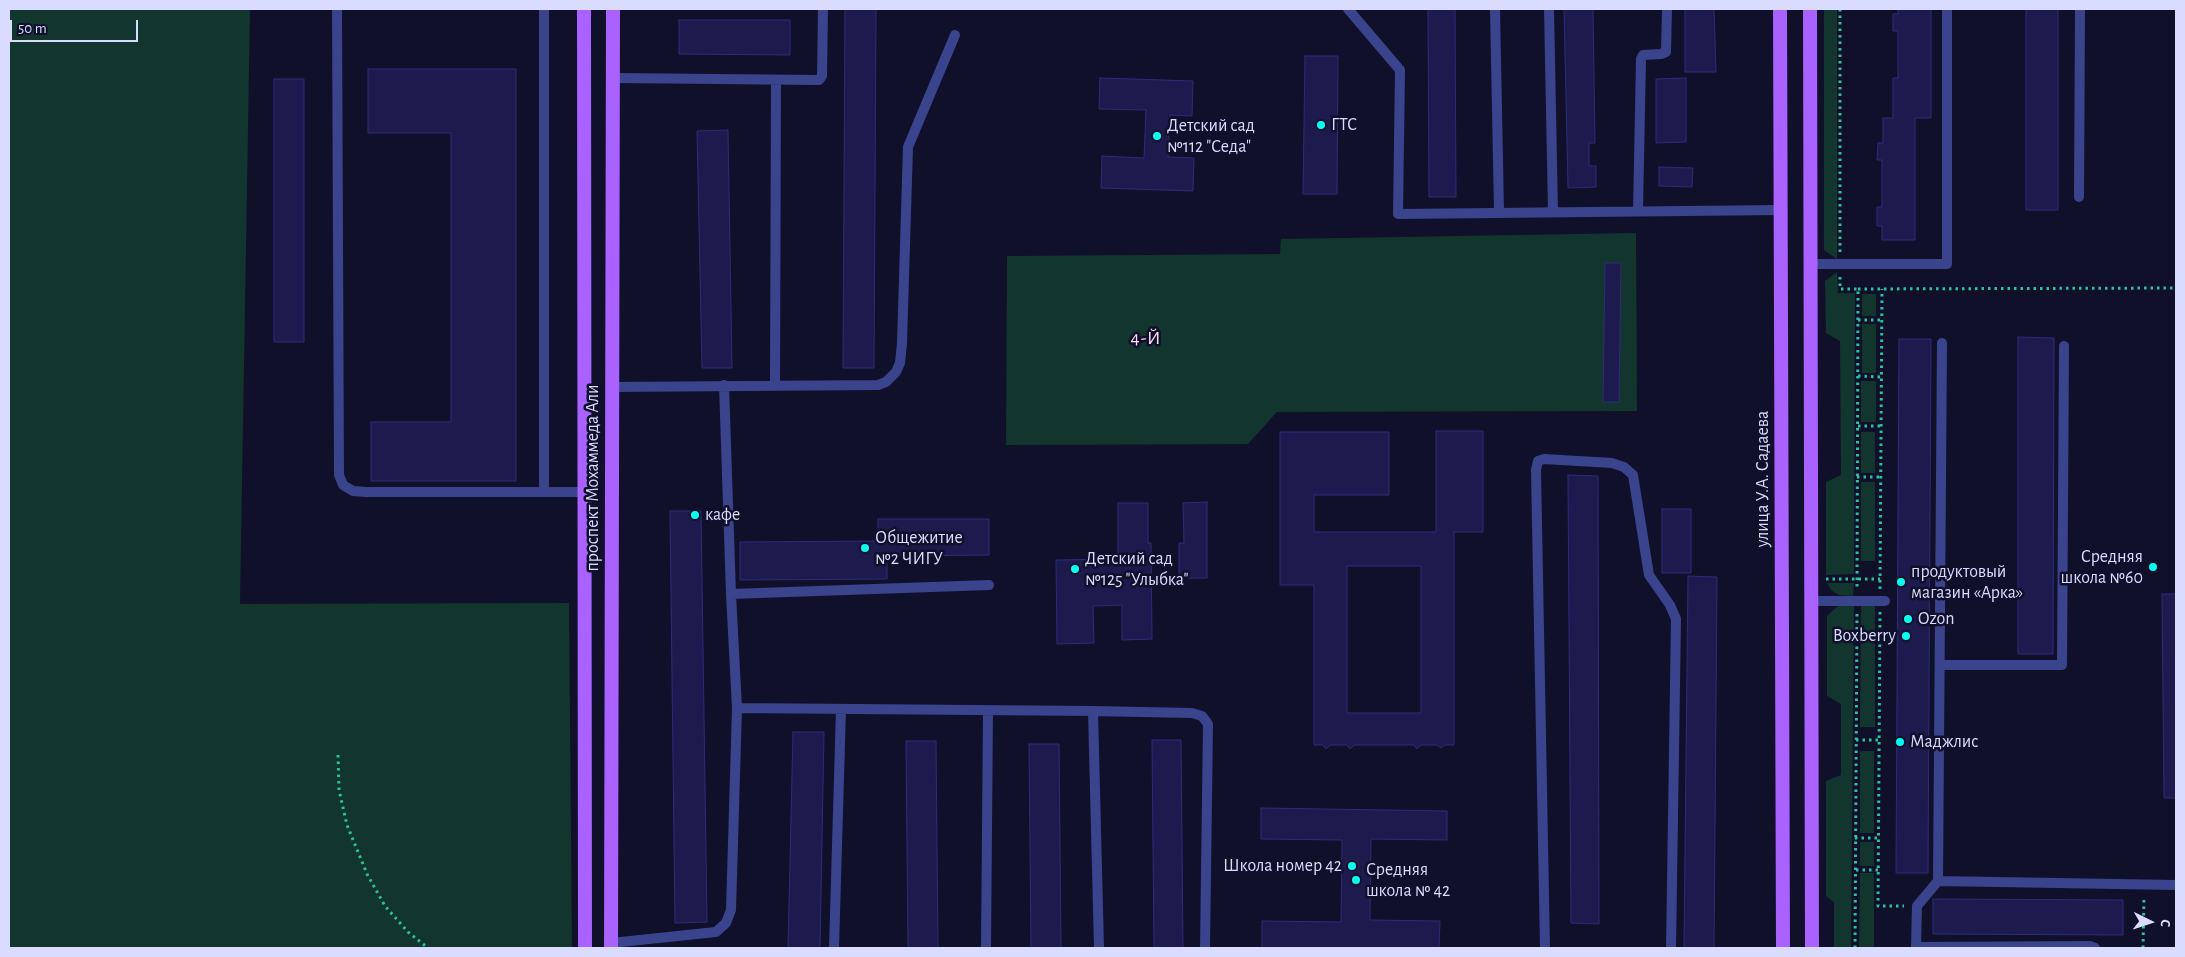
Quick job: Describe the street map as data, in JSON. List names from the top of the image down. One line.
{"streets":{"main road":["проспект Мохаммеда Али","улица У.А. Садаева"]},"districts":["4-Й"],"places":["ГТС","Детский сад №112 \"Седа\"","кафе","Общежитие №2 ЧИГУ","Средняя школа №60","Детский сад №125 \"Улыбка\"","продуктовый магазин «Арка»","Ozon","Boxberry","Маджлис","Школа номер 42","Средняя школа № 42"],"scale_bar":"50 m","north":"right"}
